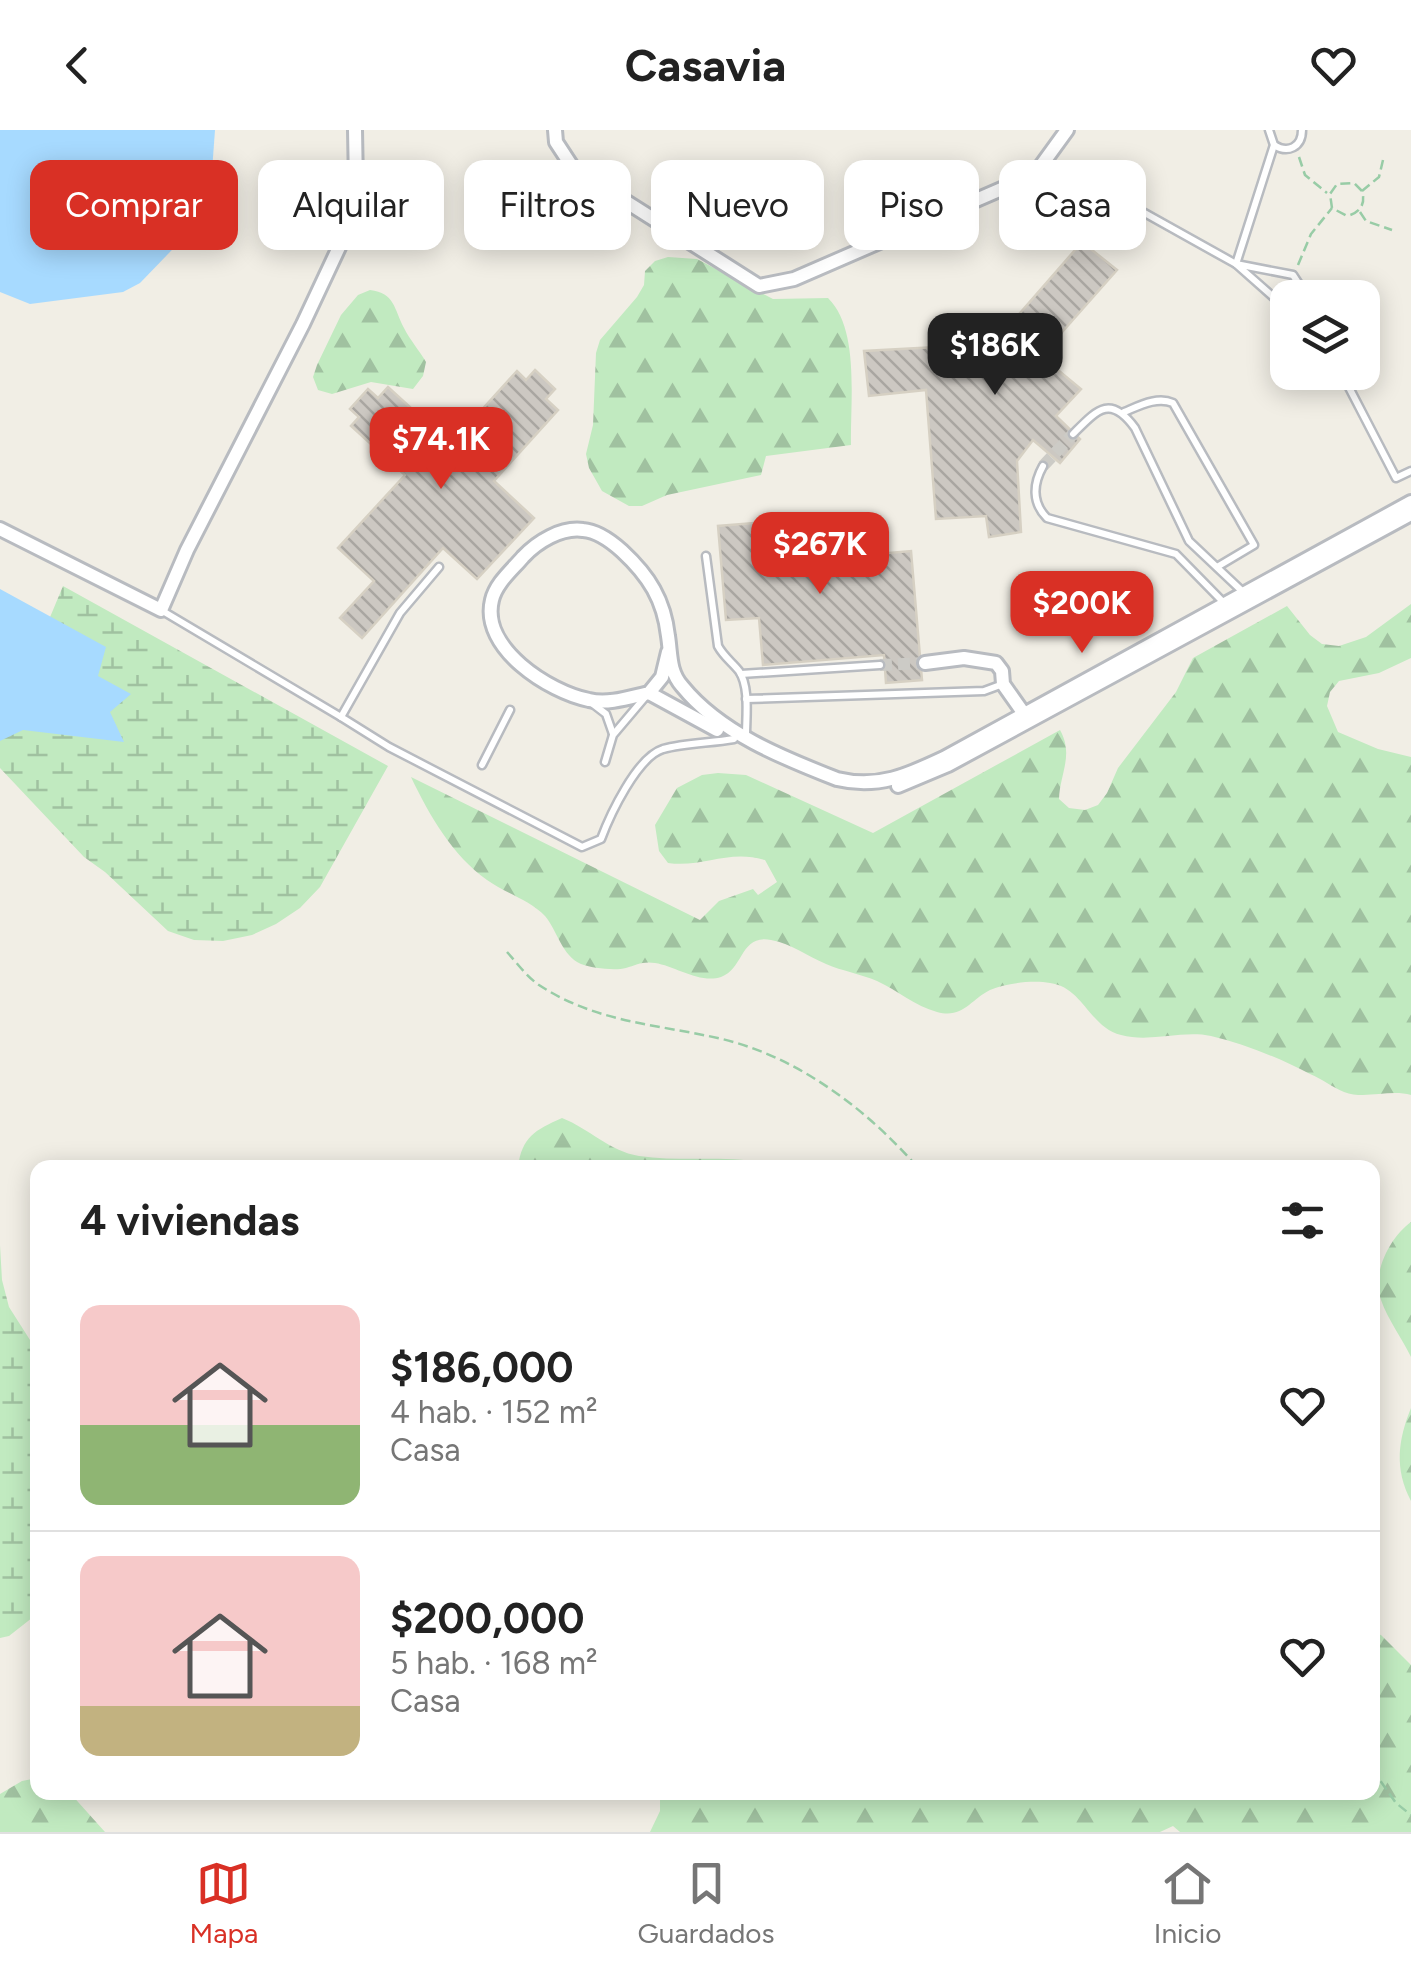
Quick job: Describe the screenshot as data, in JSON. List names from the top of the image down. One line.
{"page":{"header":"Casavia","chip":["Comprar","Alquilar","Filtros","Nuevo","Piso","Casa"],"price":["$186K","$74.1K","$267K","$200K"],"heading":"4 viviendas","list":[{"name":"$186,000","note":"4 hab. · 152 m² · Casa"},{"name":"$200,000","note":"5 hab. · 168 m² · Casa"}],"tabs":["Mapa","Guardados","Inicio"]}}
